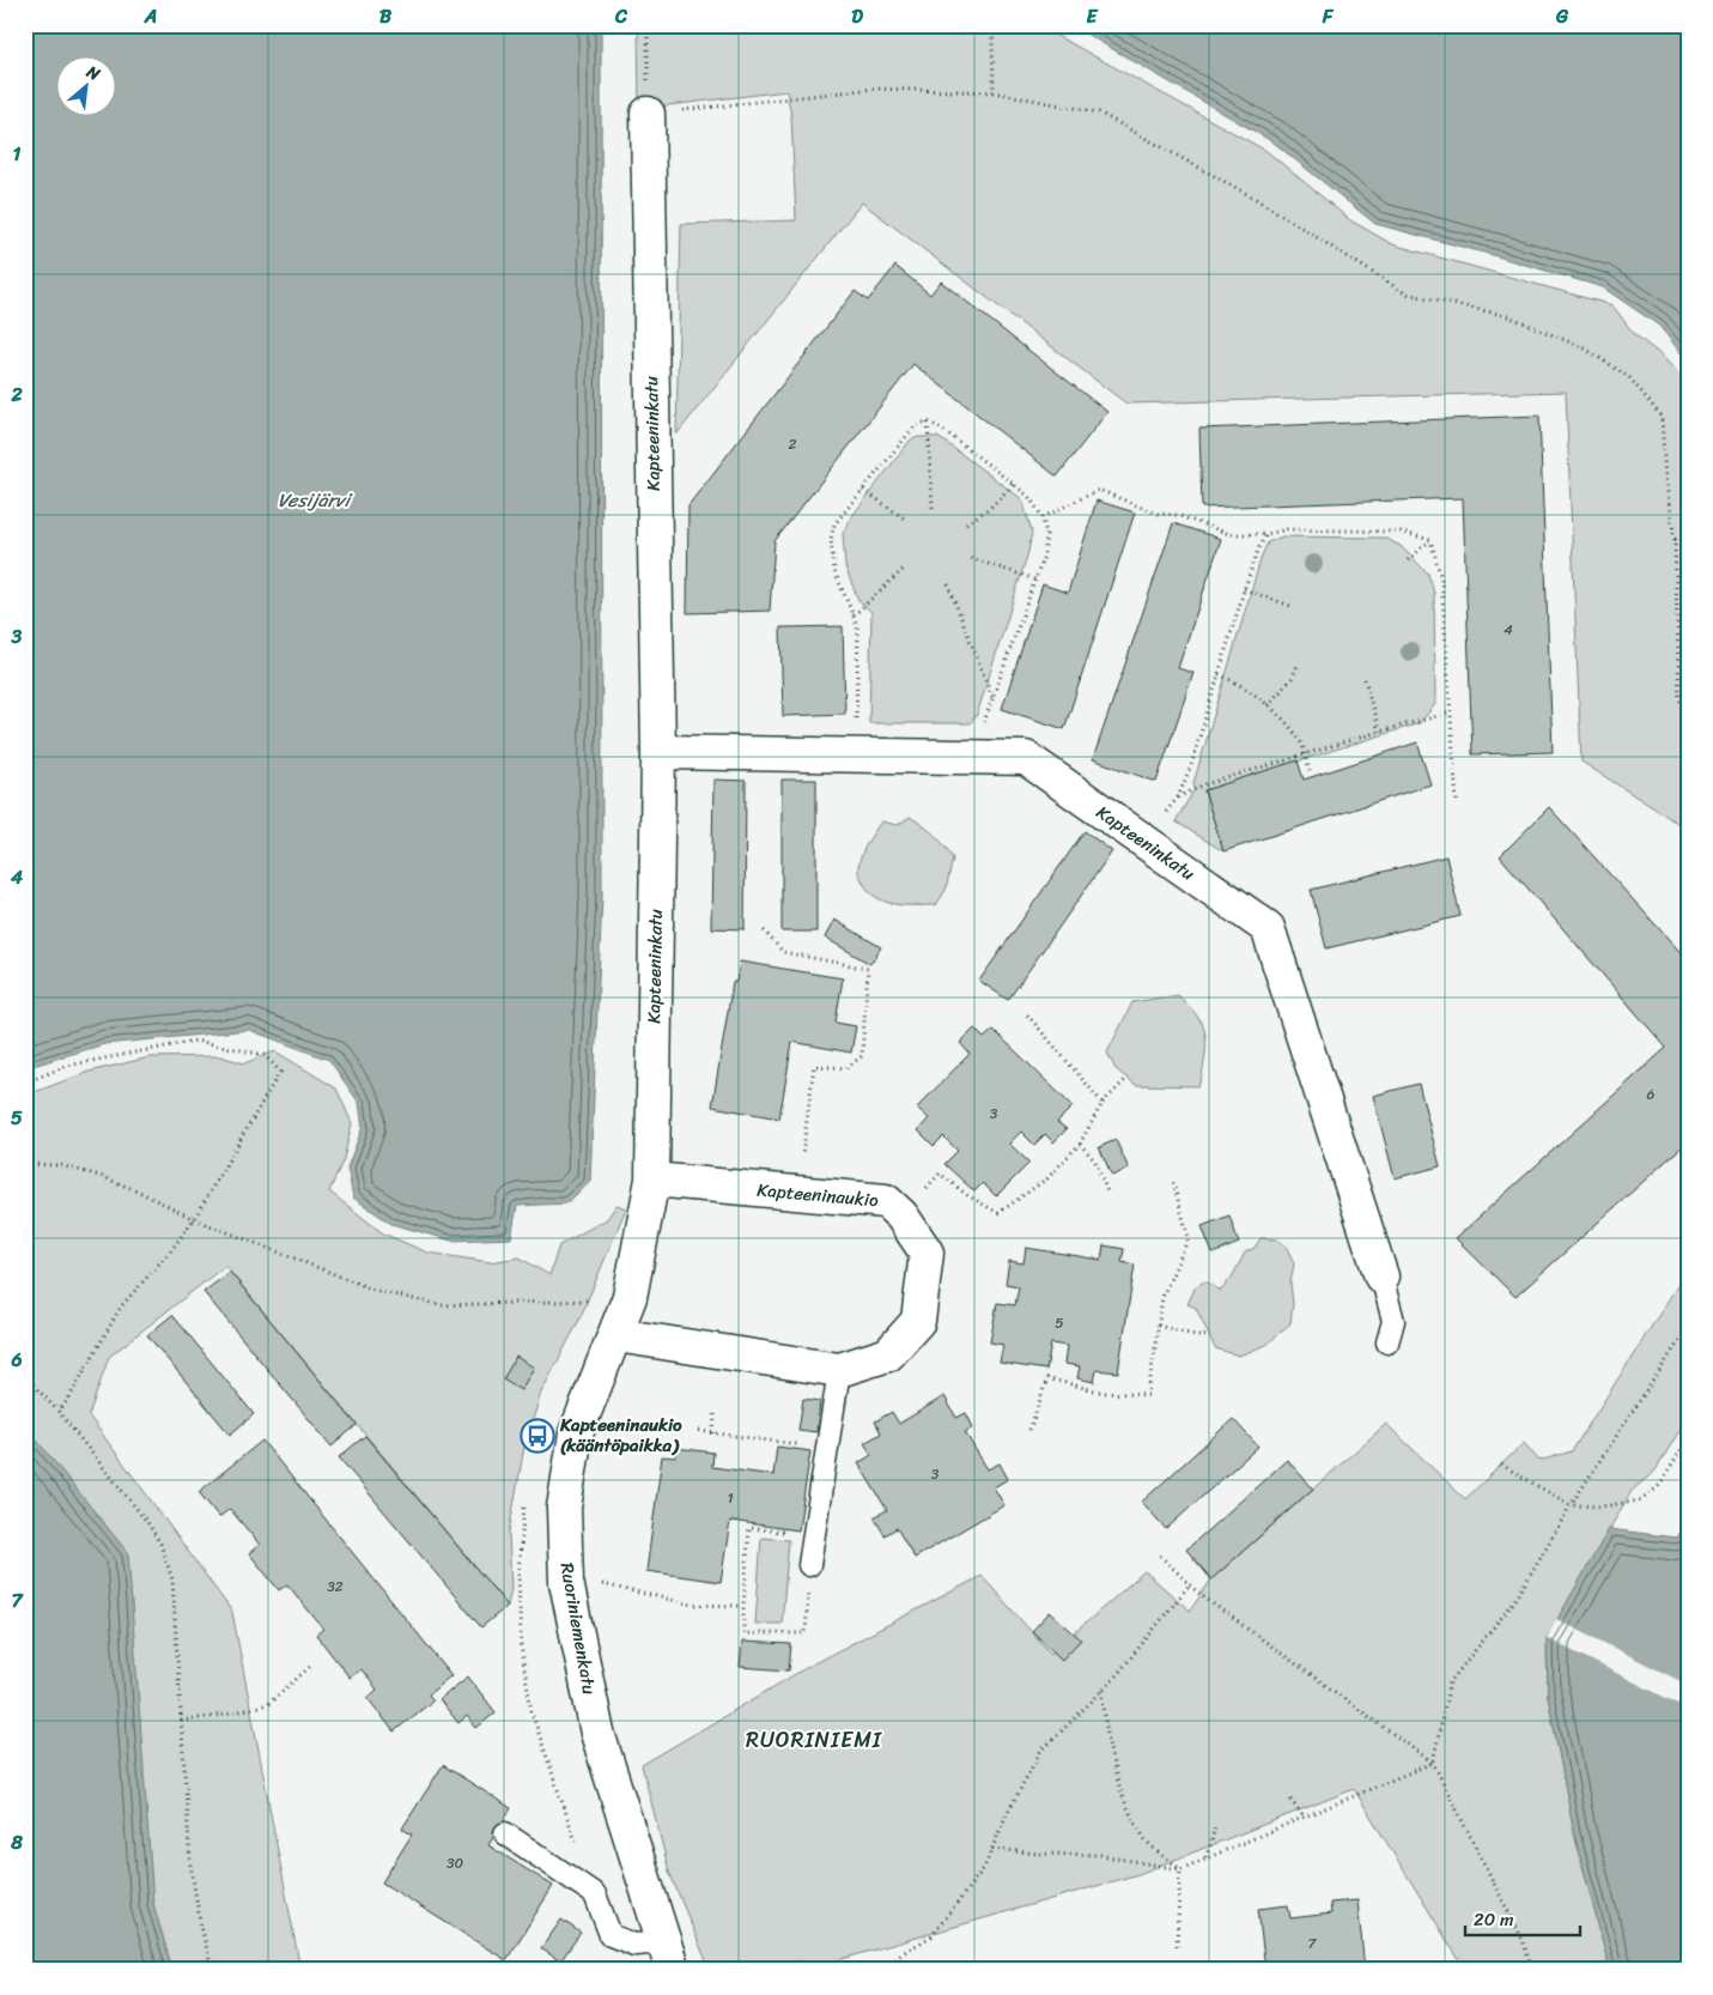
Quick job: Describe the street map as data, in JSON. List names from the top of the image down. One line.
{"streets":{"street":["Kapteeninkatu","Kapteeninaukio","Ruoriniemenkatu"]},"crossings":[["Kapteeninkatu","Kapteeninaukio"],["Kapteeninkatu","Ruoriniemenkatu"],["Kapteeninaukio","Ruoriniemenkatu"]],"districts":["RUORINIEMI"],"water":["Vesijärvi"],"places":{"bus stop":["Kapteeninaukio (kääntöpaikka)"]},"house_numbers":["2","4","6","3","5","3","1","32","30","7"],"scale_bar":"20 m","north":"top right","grid":{"columns":["A","B","C","D","E","F","G"],"rows":["1","2","3","4","5","6","7","8"]}}
